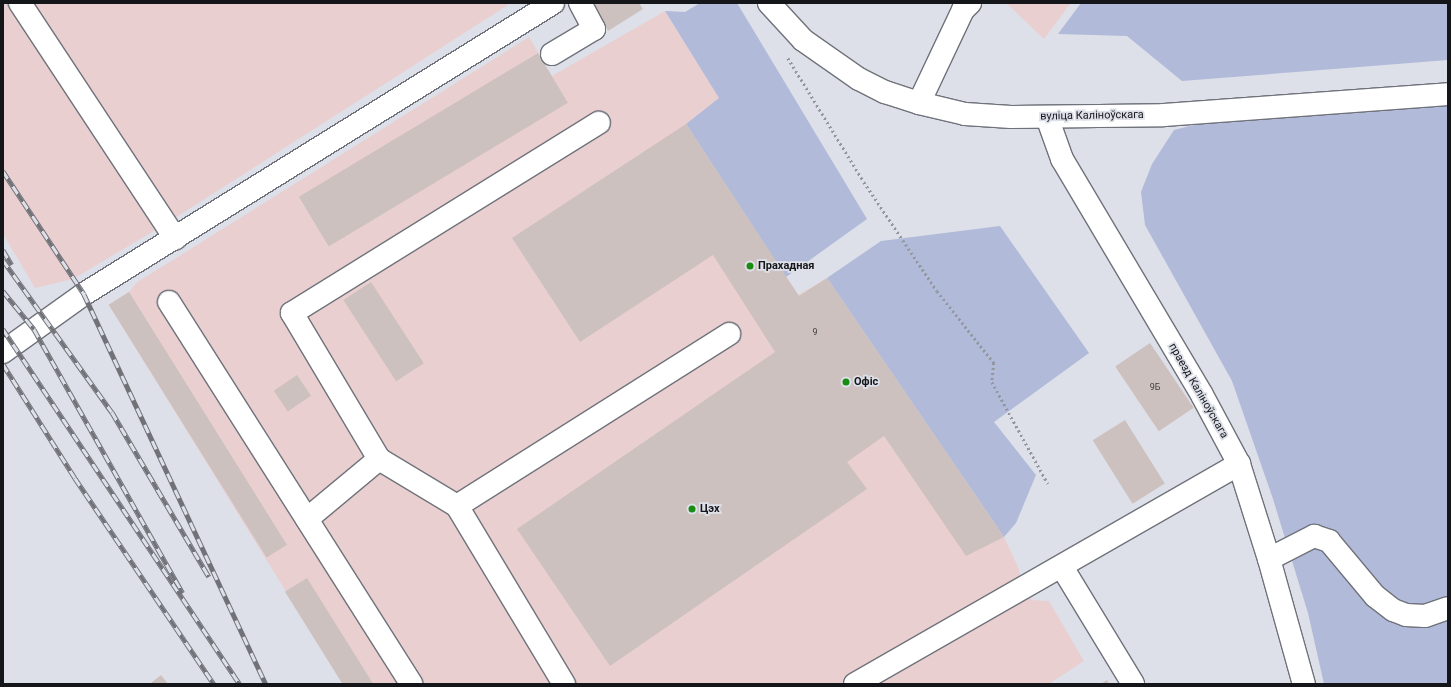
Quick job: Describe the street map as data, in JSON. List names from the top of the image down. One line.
{"streets":{"street":["вуліца Каліноўскага","праезд Каліноўскага"]},"crossings":[["вуліца Каліноўскага","праезд Каліноўскага"]],"places":["Прахадная","Офіс","Цэх"],"house_numbers":["9","9Б"]}
